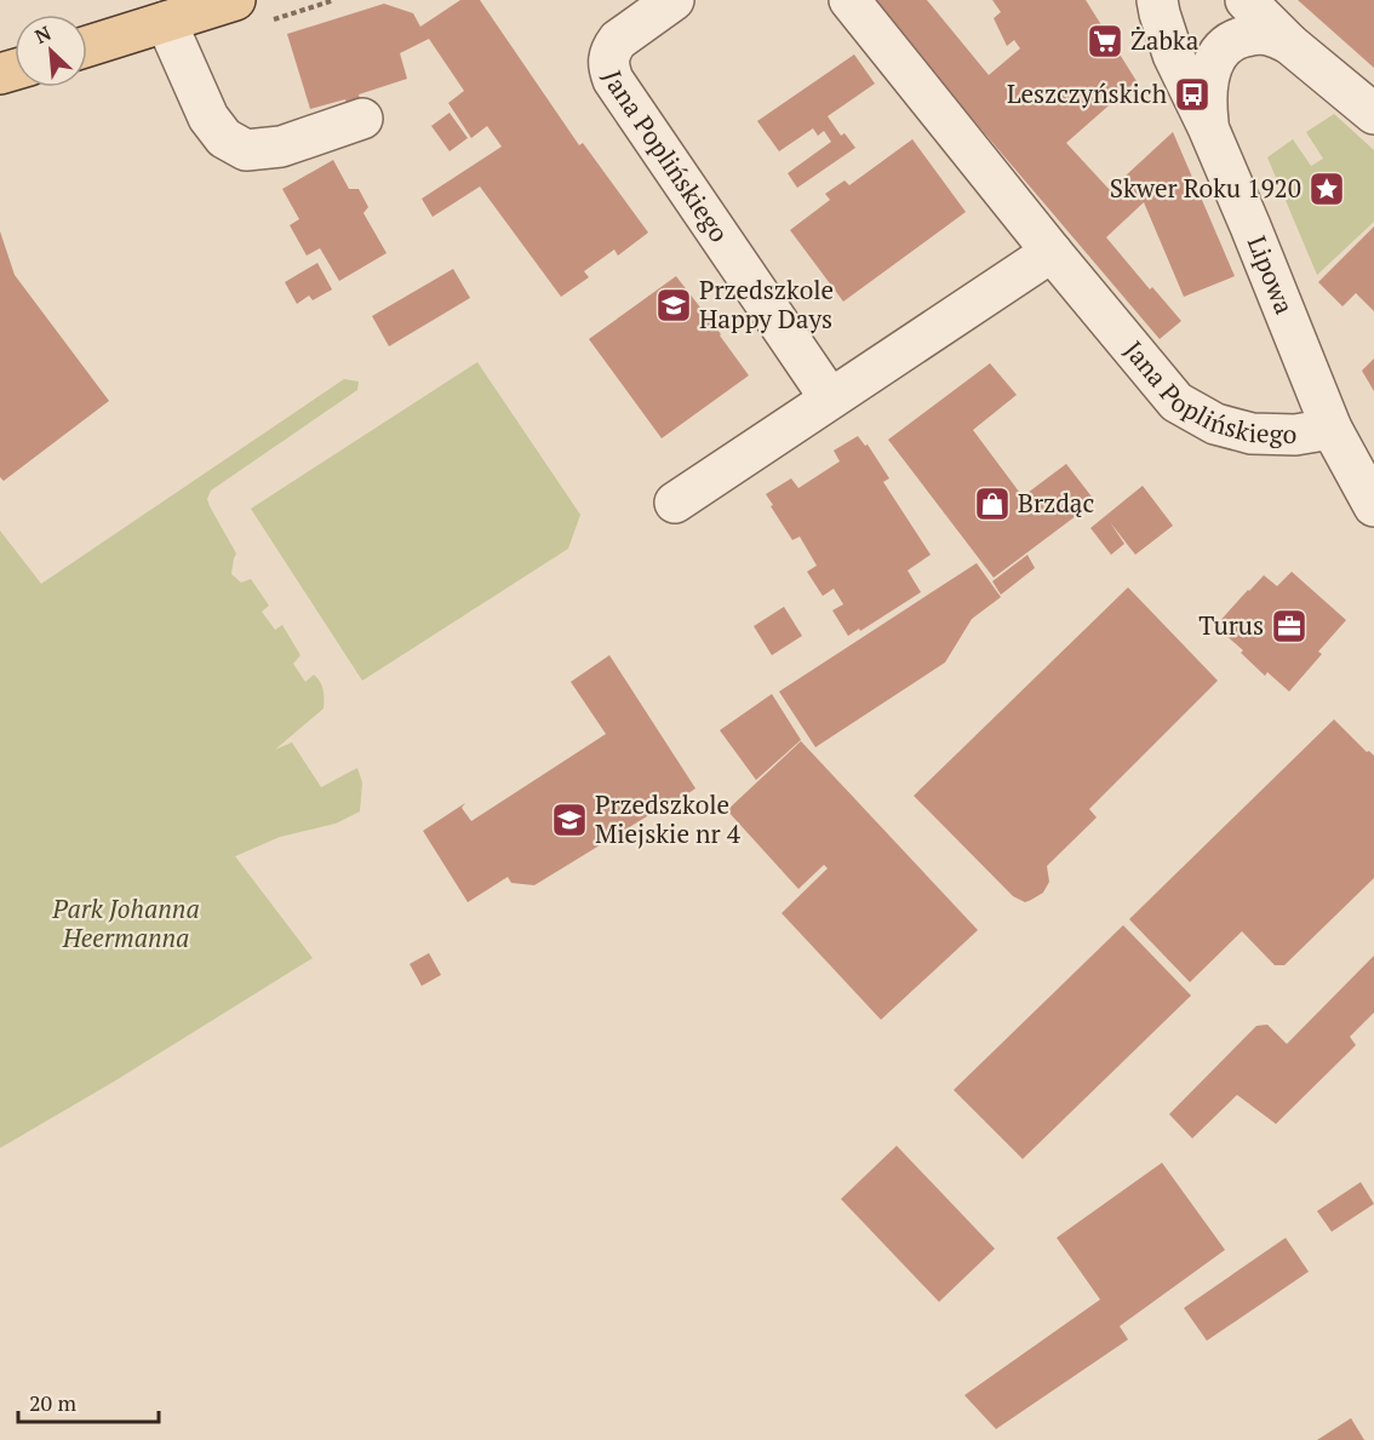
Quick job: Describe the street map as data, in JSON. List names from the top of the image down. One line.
{"streets":{"street":["Jana Poplińskiego","Lipowa"]},"crossings":[["Jana Poplińskiego","Lipowa"]],"parks":["Park Johanna Heermanna"],"places":{"supermarket":["Żabka"],"bus stop":["Leszczyńskich"],"place":["Skwer Roku 1920"],"school or university":["Przedszkole Happy Days","Przedszkole Miejskie nr 4"],"shop":["Brzdąc"],"office":["Turus"]},"scale_bar":"20 m","north":"top left"}
